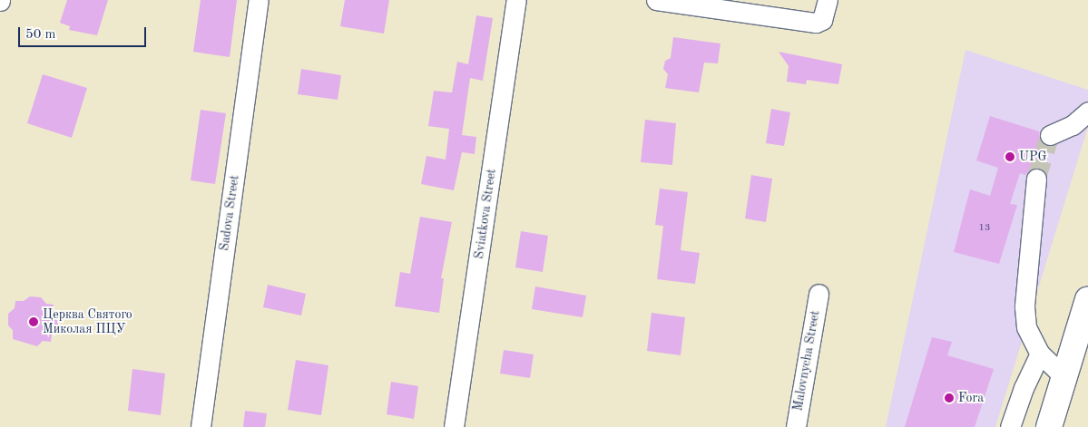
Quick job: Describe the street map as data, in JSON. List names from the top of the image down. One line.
{"streets":{"street":["Sadova Street","Sviatkova Street","Malovnycha Street"]},"places":["UPG","Церква Святого Миколая ПЦУ","Fora"],"house_numbers":["13"],"scale_bar":"50 m"}
